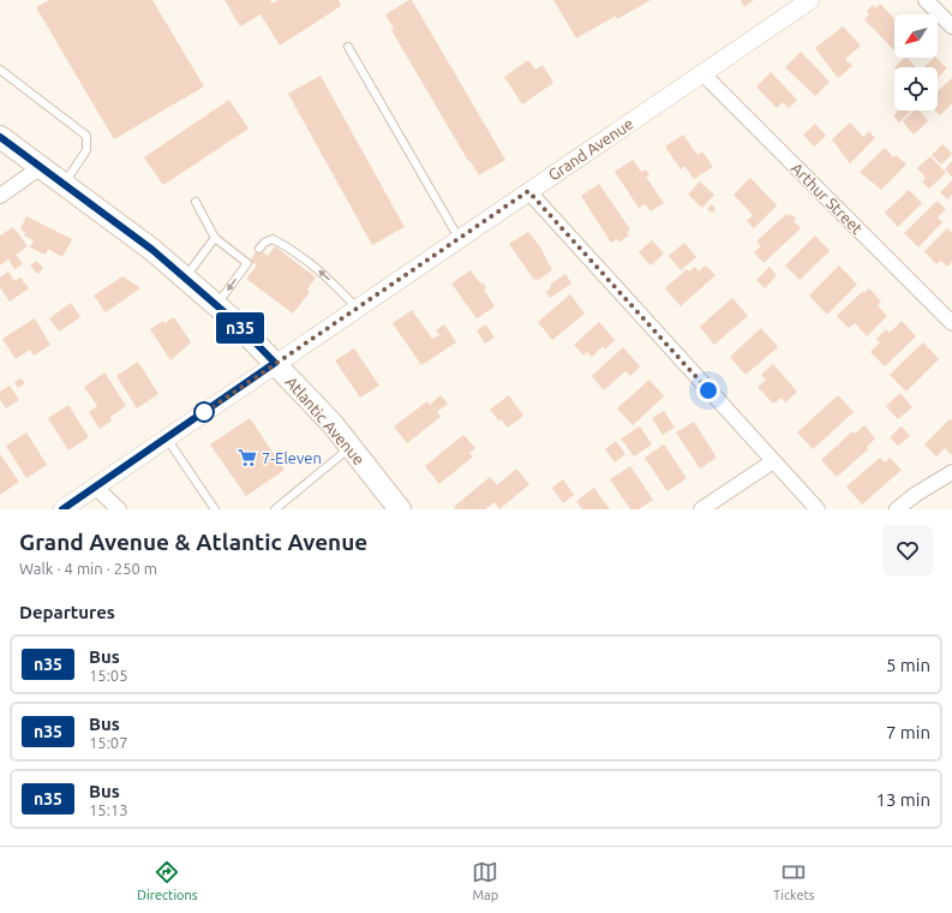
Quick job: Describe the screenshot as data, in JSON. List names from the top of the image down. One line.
{"streets":{"main road":["Atlantic Avenue"],"street":["Grand Avenue","Arthur Street"]},"crossings":[["Grand Avenue","Arthur Street"],["Grand Avenue","Atlantic Avenue"]],"places":{"supermarket":["7-Eleven"]},"lines":["bus line n35"],"north":"bottom left","page":{"on_map":"n35","heading":[["Grand Avenue & Atlantic Avenue","Walk · 4 min · 250 m"],"Departures"],"list":[{"mark":"n35","name":"Bus","note":"15:05","value":"5 min"},{"mark":"n35","name":"Bus","note":"15:07","value":"7 min"},{"mark":"n35","name":"Bus","note":"15:13","value":"13 min"}],"tabs":["Directions","Map","Tickets"]}}
